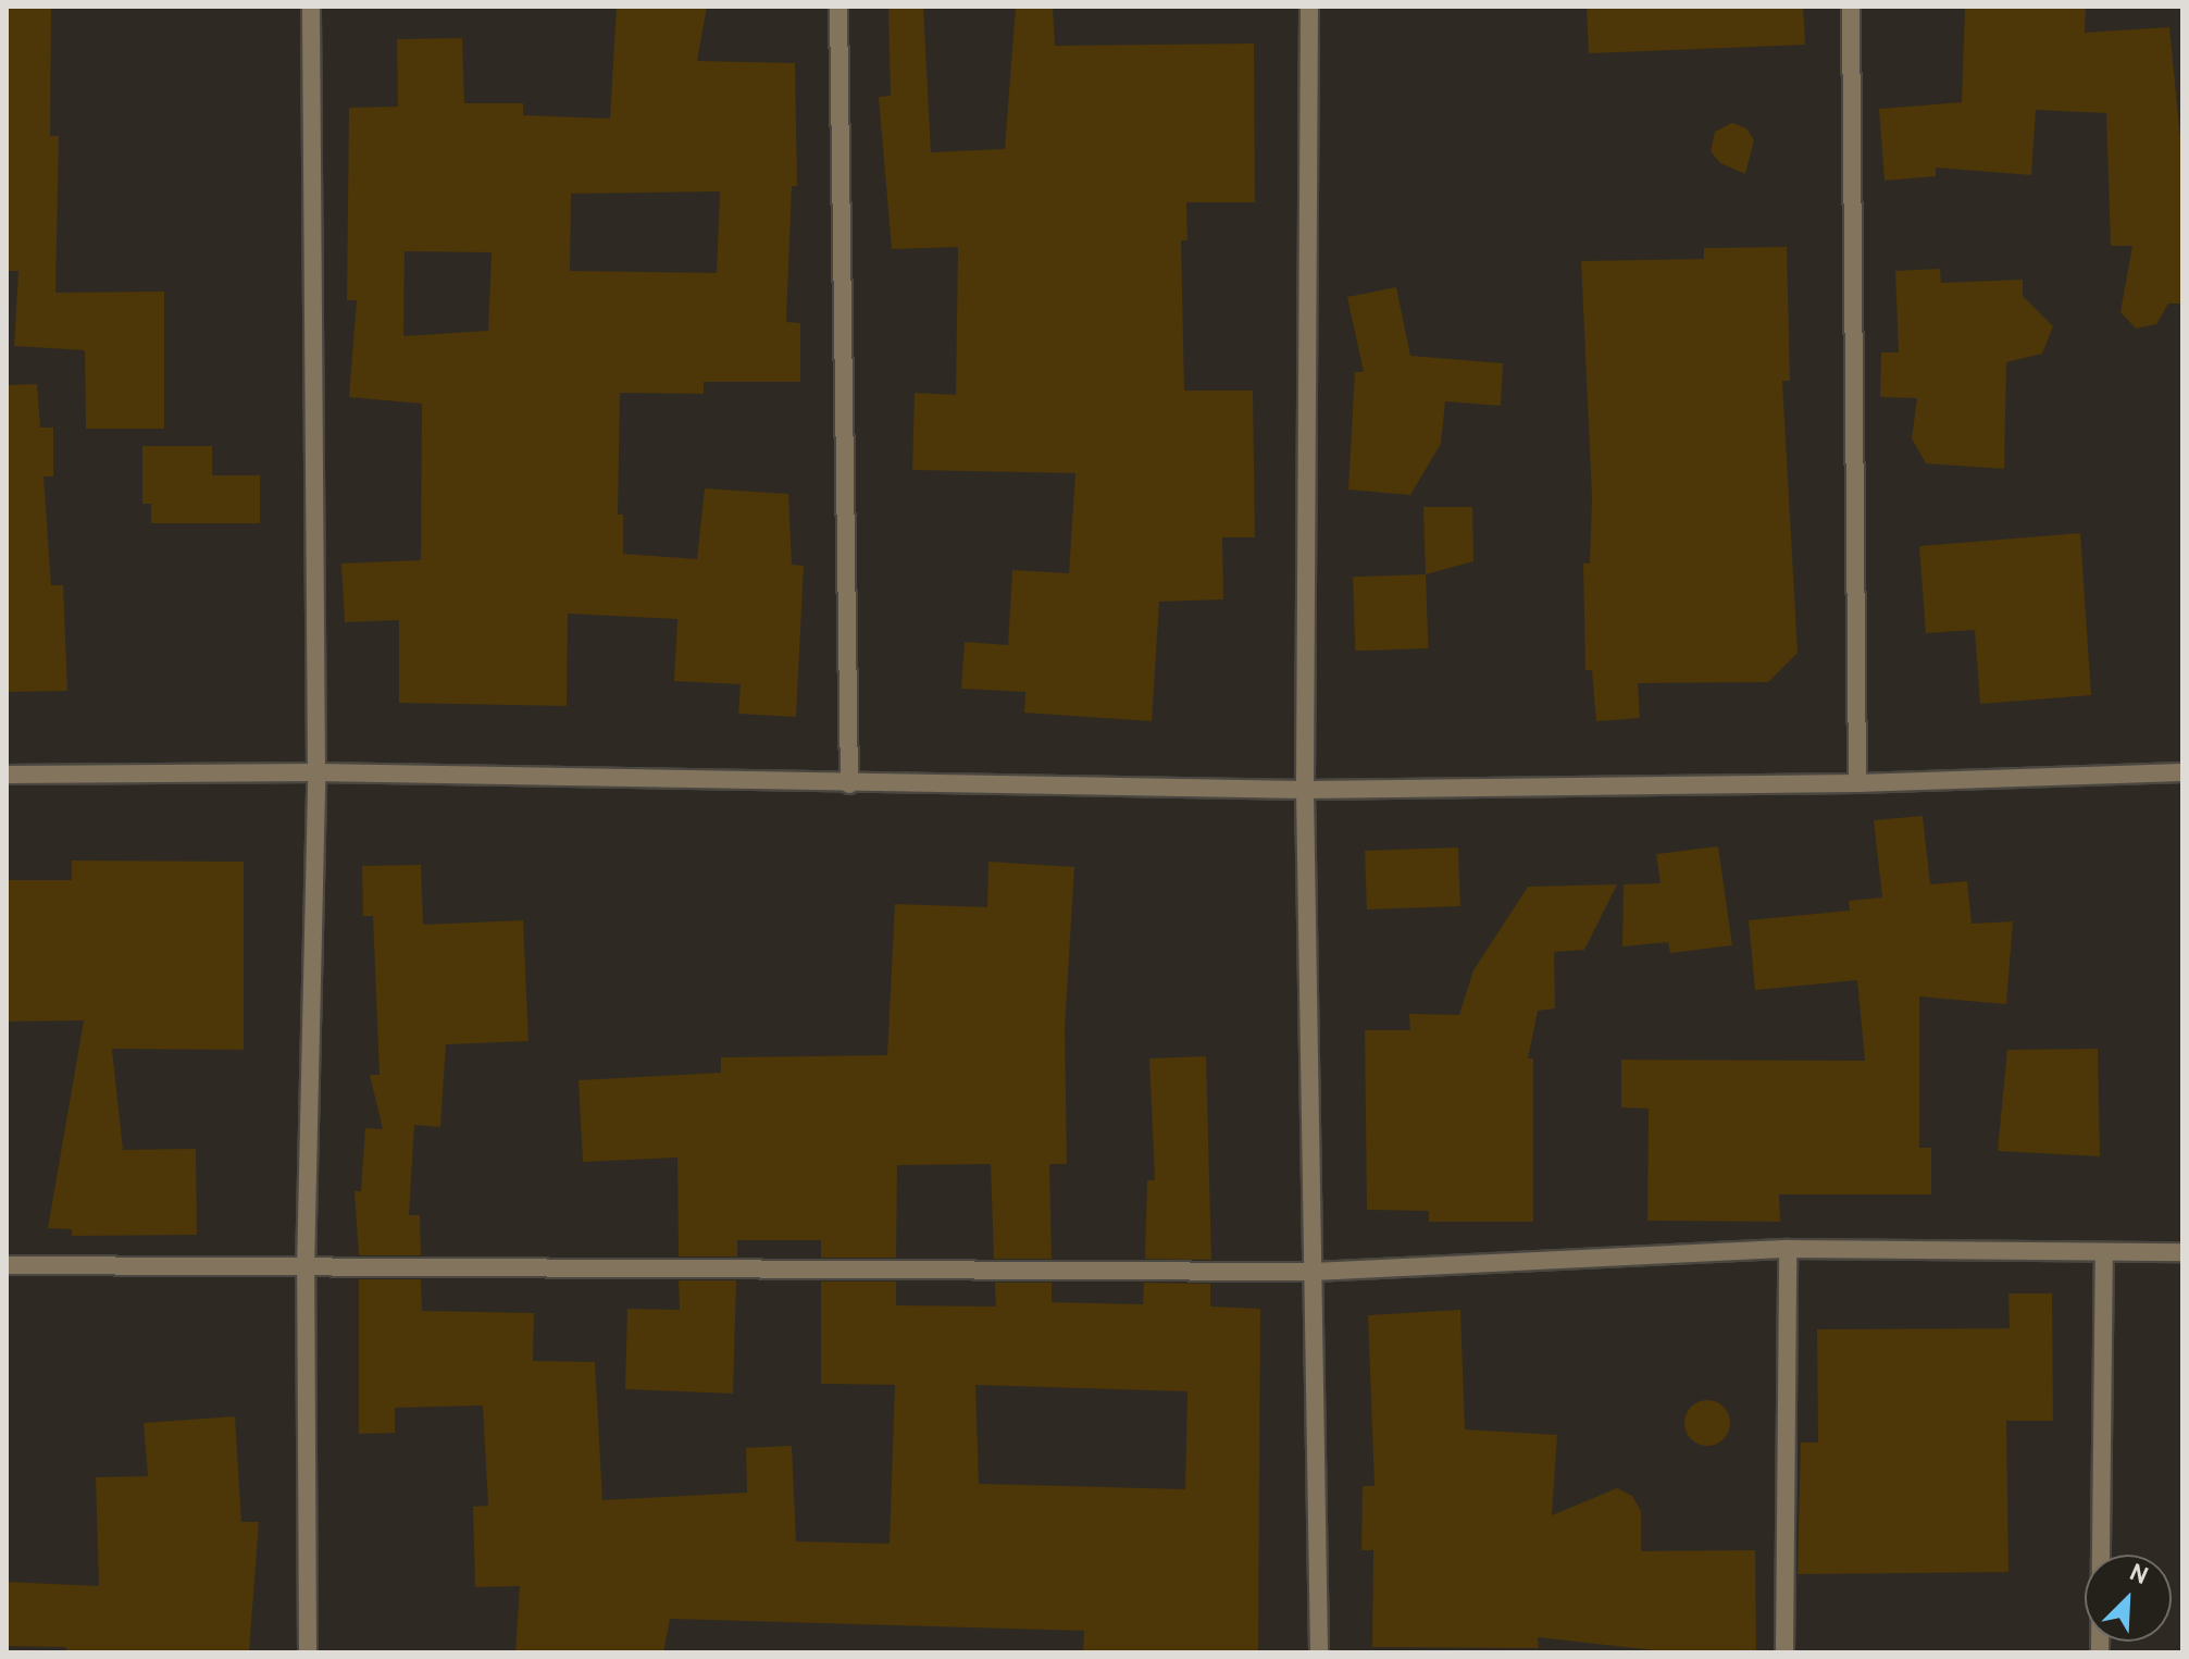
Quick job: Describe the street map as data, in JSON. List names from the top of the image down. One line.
{"north":"top right"}
